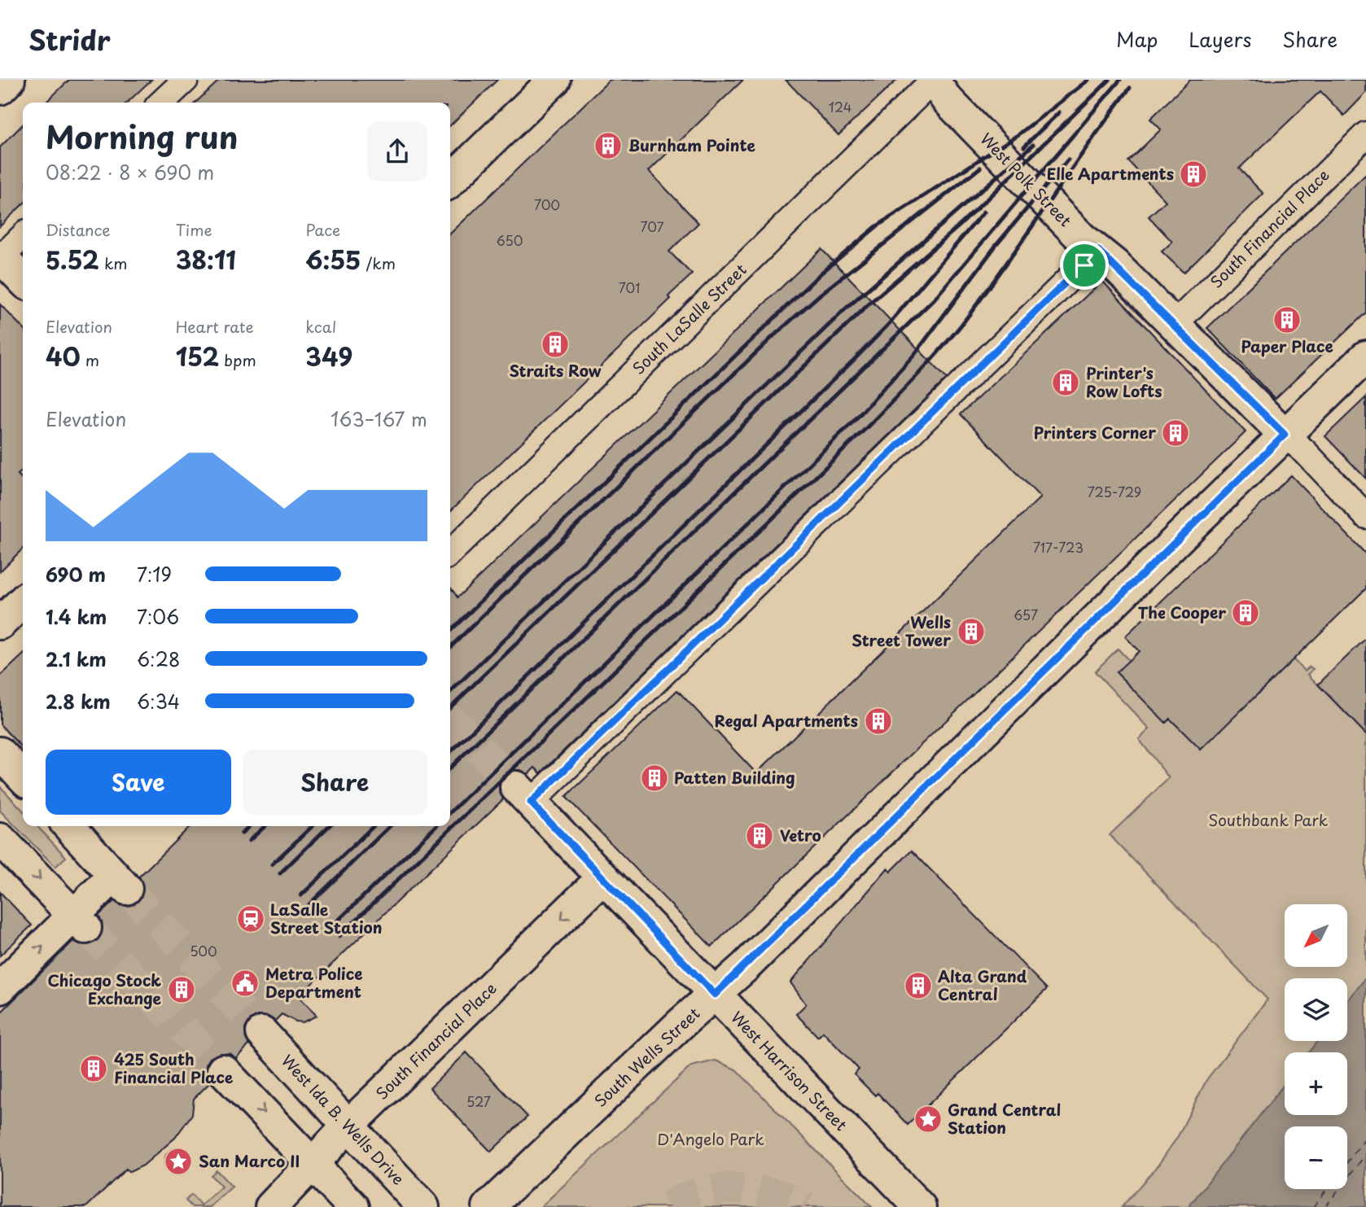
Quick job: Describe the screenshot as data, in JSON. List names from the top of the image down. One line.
{"streets":{"main road":["West Polk Street","South Financial Place","South Wells Street","West Harrison Street","West Ida B. Wells Drive"],"street":["South LaSalle Street"]},"crossings":[["West Polk Street","South Financial Place"],["West Polk Street","South LaSalle Street"],["West Polk Street","South Wells Street"],["South Financial Place","West Harrison Street"],["South Financial Place","West Ida B. Wells Drive"],["South Wells Street","West Harrison Street"]],"one_way":["South Financial Place"],"parks":["Southbank Park","D'Angelo Park"],"places":{"building":["Burnham Pointe","Elle Apartments","Paper Place","Straits Row","Printer's Row Lofts","Printers Corner","The Cooper","Wells Street Tower","Regal Apartments","Patten Building","Vetro","Alta Grand Central","Chicago Stock Exchange","425 South Financial Place"],"station":["LaSalle Street Station"],"public building":["Metra Police Department"],"place":["Grand Central Station","San Marco II"]},"house_numbers":["124","700","707","650","701","725-729","717-723","657","500","527"],"north":"bottom left","page":{"header":"Stridr","nav":["Map","Layers","Share"],"heading":["Morning run","08:22 · 8 × 690 m"],"stats":[["Distance","5.52 km"],["Time","38:11"],["Pace","6:55 /km"],["Elevation","40 m"],["Heart rate","152 bpm"],["kcal","349"]],"chart":["Elevation","163–167 m"],"list":[{"name":"690 m","note":"7:19"},{"name":"1.4 km","note":"7:06"},{"name":"2.1 km","note":"6:28"},{"name":"2.8 km","note":"6:34"}],"buttons":["Save","Share"],"map_buttons":["+","−"]}}
